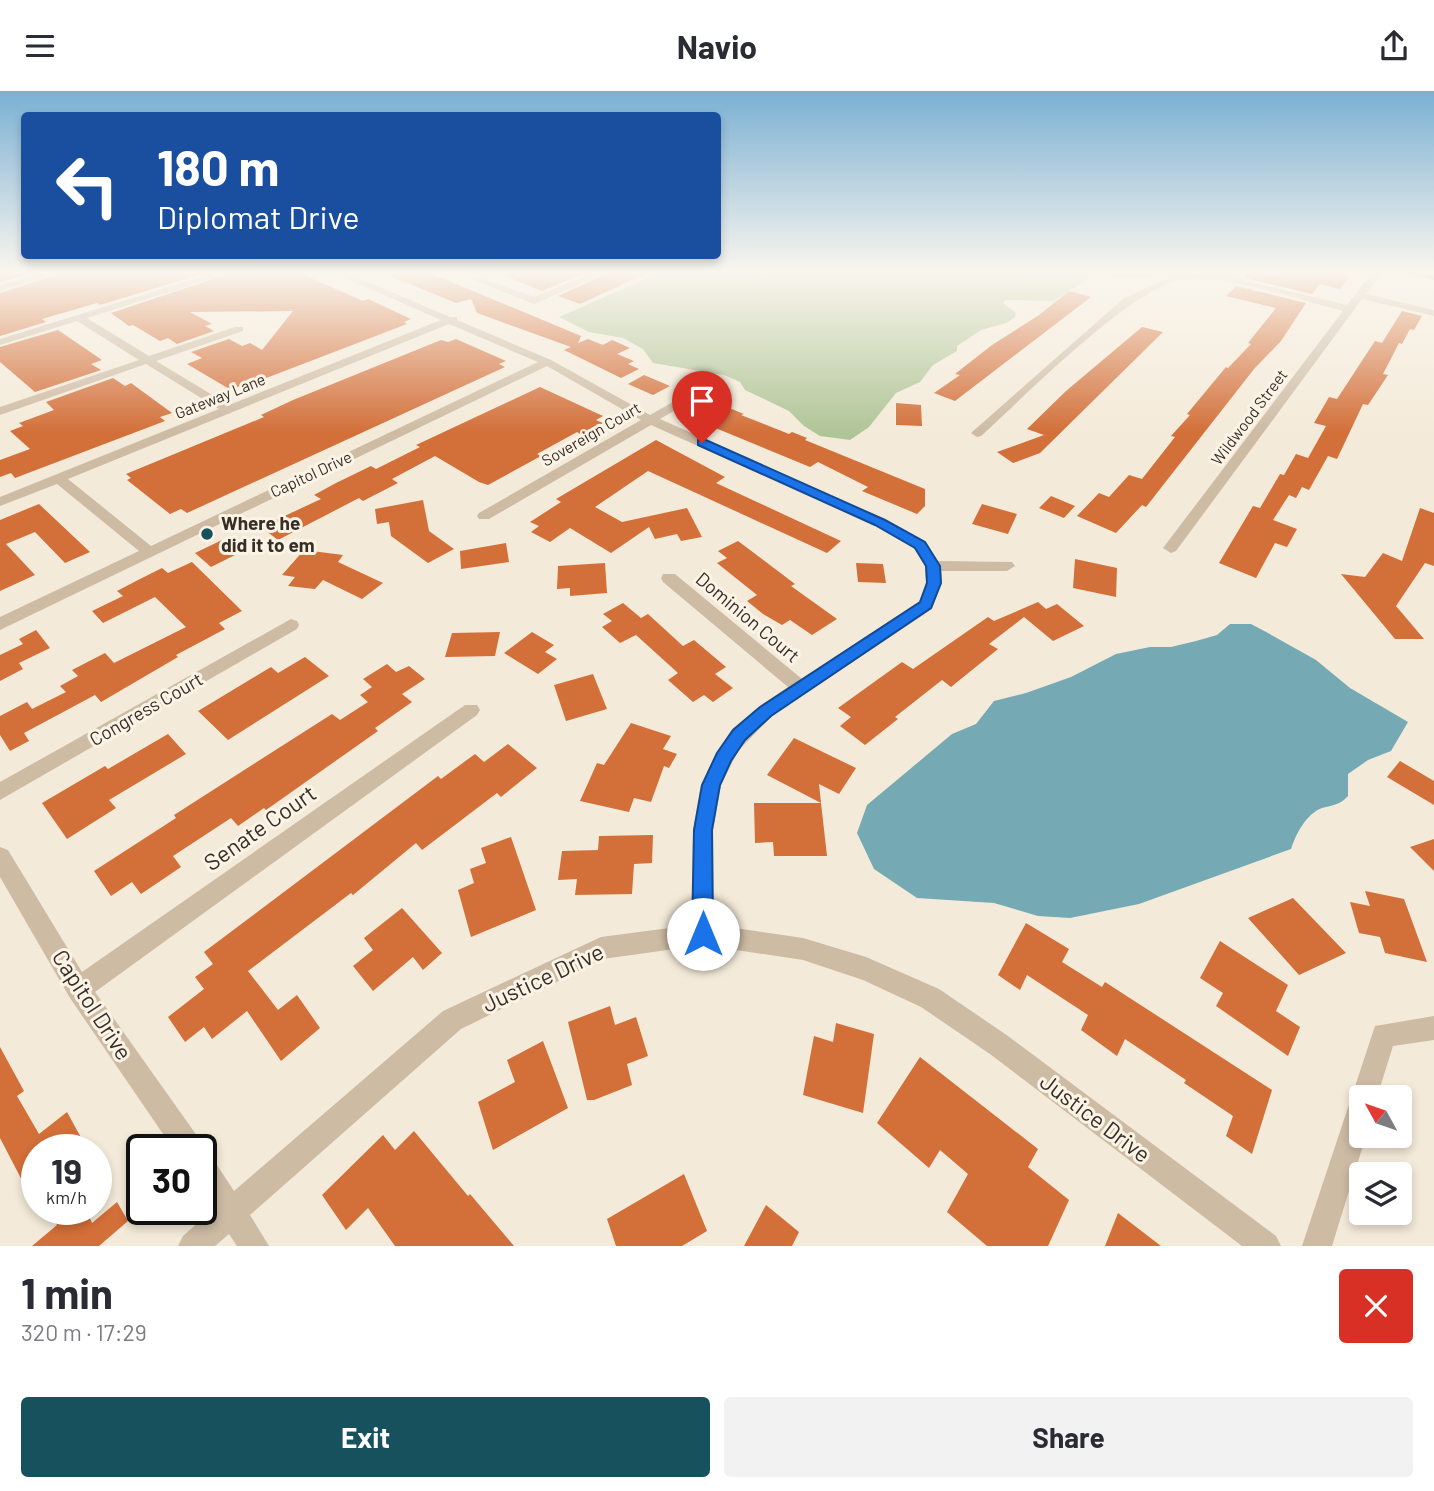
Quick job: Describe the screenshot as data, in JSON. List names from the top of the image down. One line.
{"streets":{"street":["Gateway Lane","Wildwood Street","Sovereign Court","Capitol Drive","Dominion Court","Congress Court","Senate Court","Justice Drive"]},"crossings":[["Capitol Drive","Senate Court"]],"places":["Where he did it to em"],"north":"top left","page":{"header":"Navio","turn":["180 m","Diplomat Drive"],"speed":"19 km/h","limit":"30","heading":["1 min","320 m · 17:29"],"buttons":["Exit","Share"]}}
